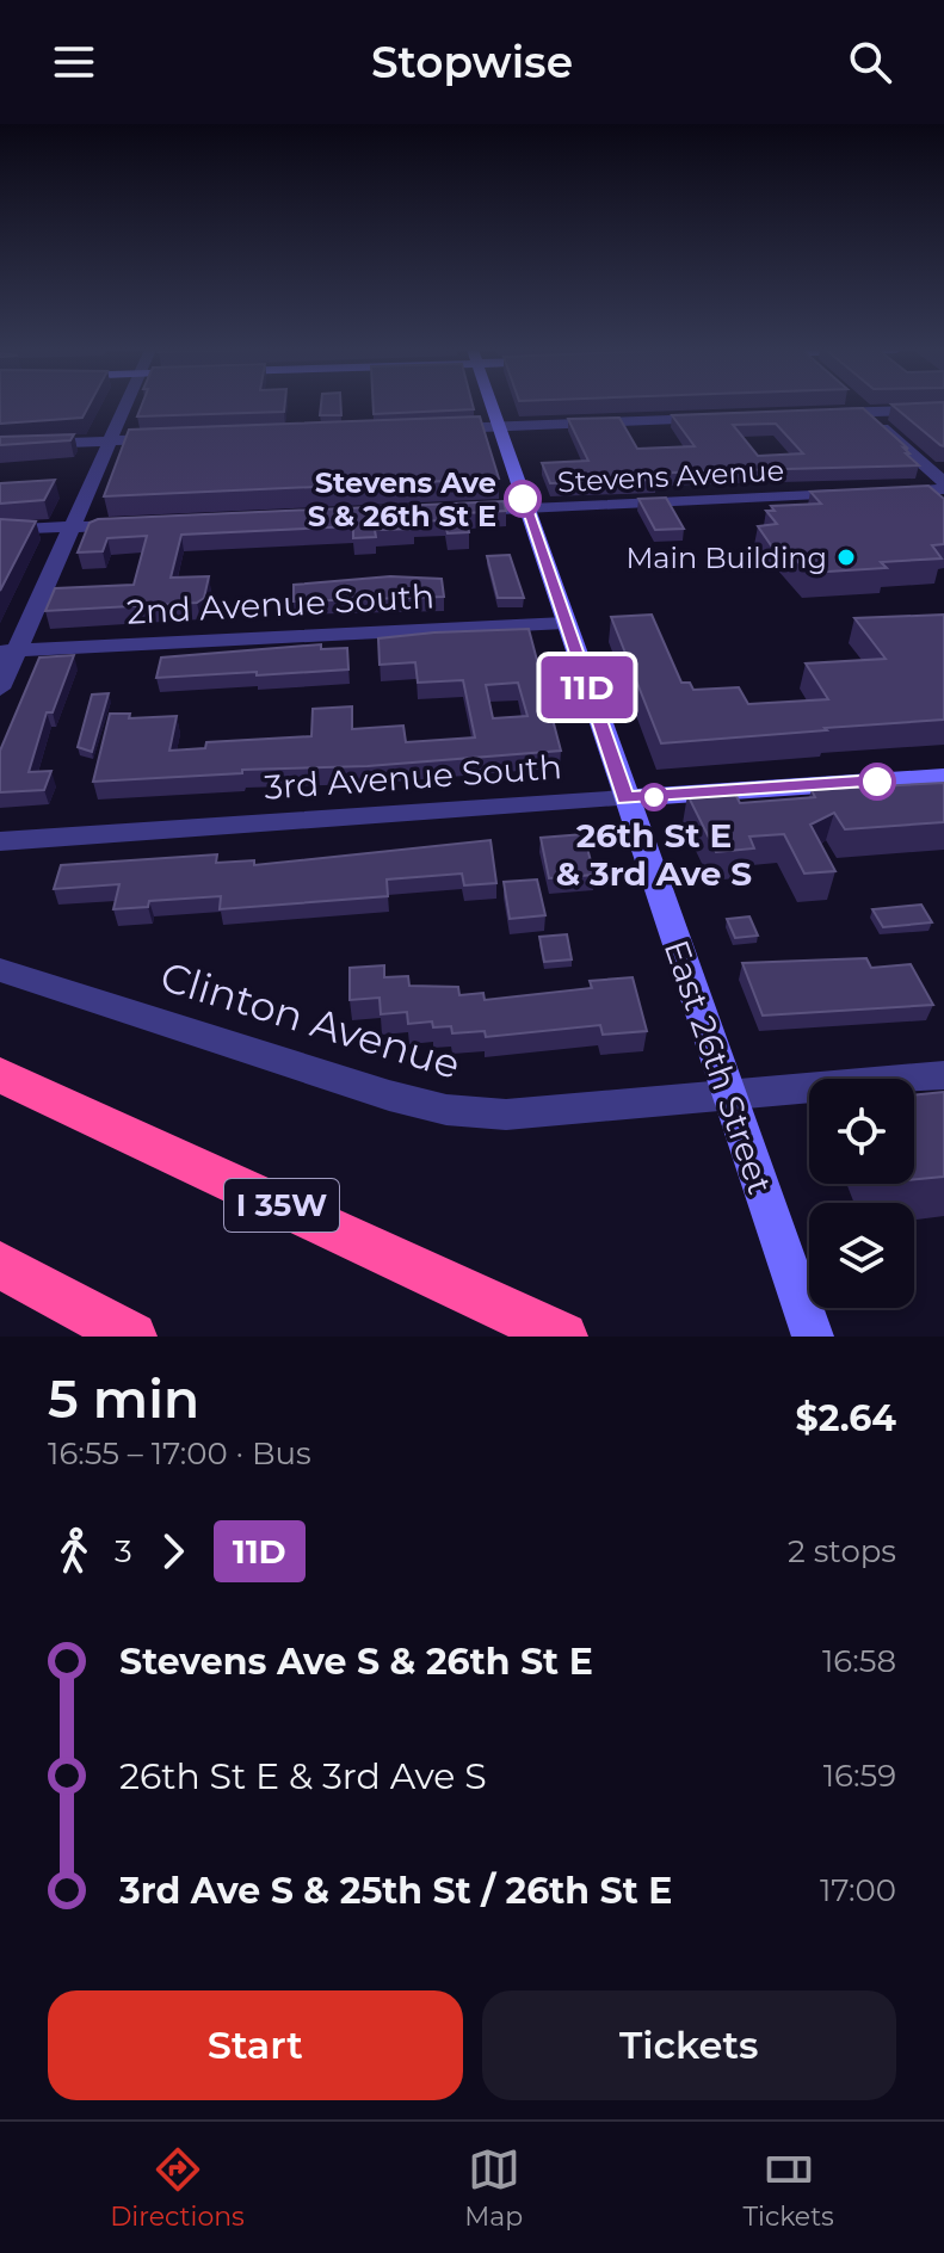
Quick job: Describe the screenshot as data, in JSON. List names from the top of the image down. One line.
{"streets":{"highway":["I 35W"],"street":["Stevens Avenue","2nd Avenue South","3rd Avenue South","Clinton Avenue","East 26th Street"]},"crossings":[["Stevens Avenue","East 26th Street"],["2nd Avenue South","East 26th Street"],["3rd Avenue South","East 26th Street"],["Clinton Avenue","East 26th Street"]],"places":["Stevens Ave S & 26th St E","Main Building","26th St E & 3rd Ave S"],"lines":["bus line 11D"],"page":{"header":"Stopwise","on_map":"11D","heading":["5 min","16:55 – 17:00 · Bus","$2.64"],"legs":["3","11D","2 stops"],"list":[{"name":"Stevens Ave S & 26th St E","value":"16:58"},{"name":"26th St E & 3rd Ave S","value":"16:59"},{"name":"3rd Ave S & 25th St / 26th St E","value":"17:00"}],"buttons":["Start","Tickets"],"tabs":["Directions","Map","Tickets"]}}
